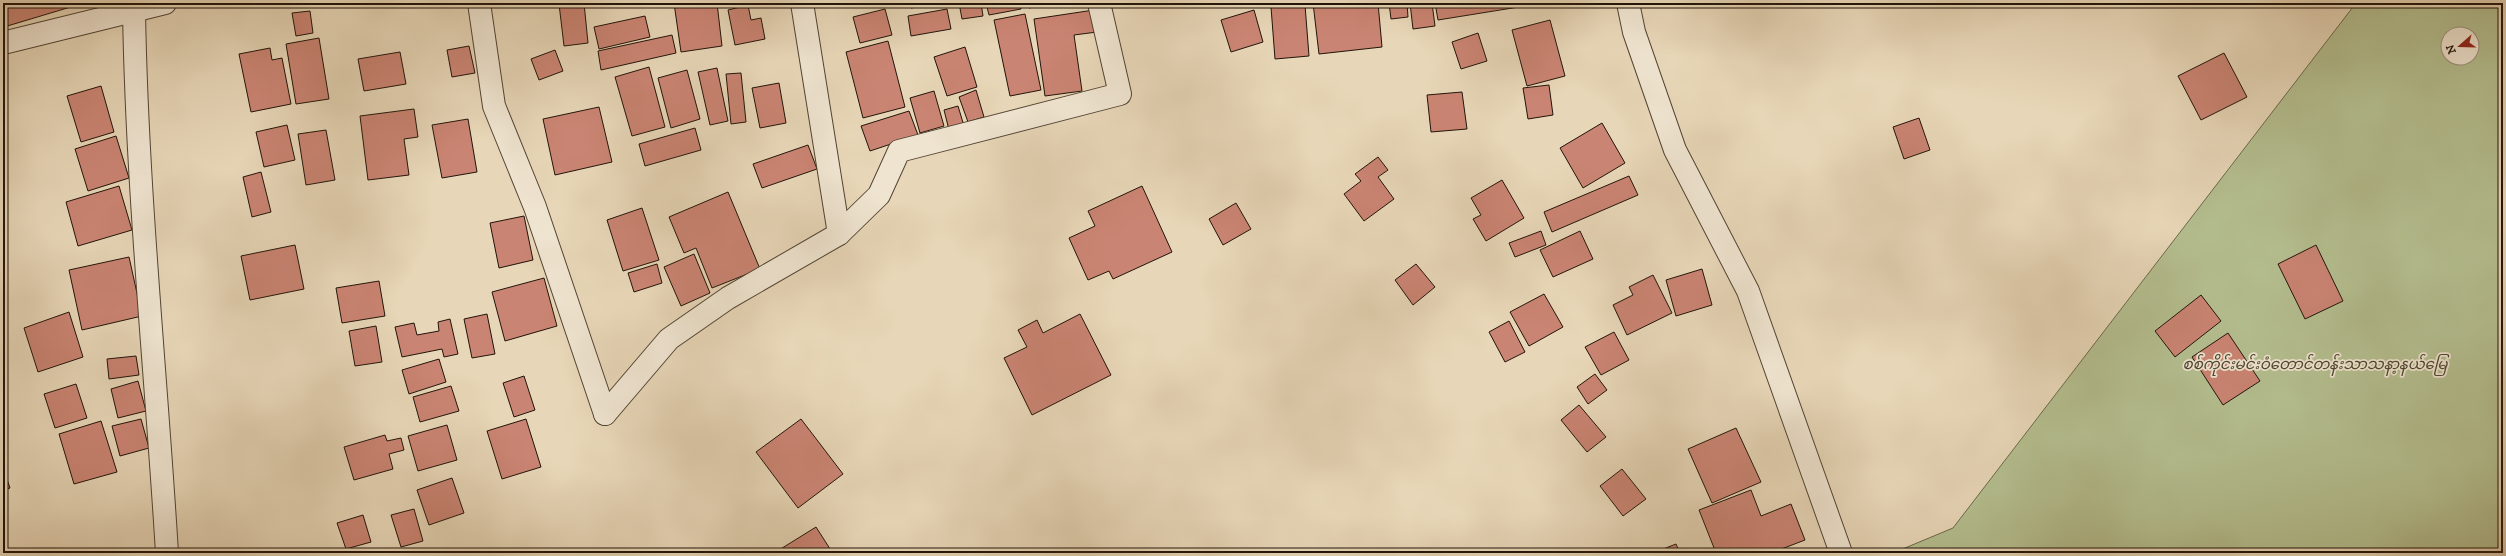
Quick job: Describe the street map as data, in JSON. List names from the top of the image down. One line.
{"parks":["စစ်ကိုင်းမင်းဝံတောင်တန်းသာသနာ့နယ်မြေ"],"north":"left"}
